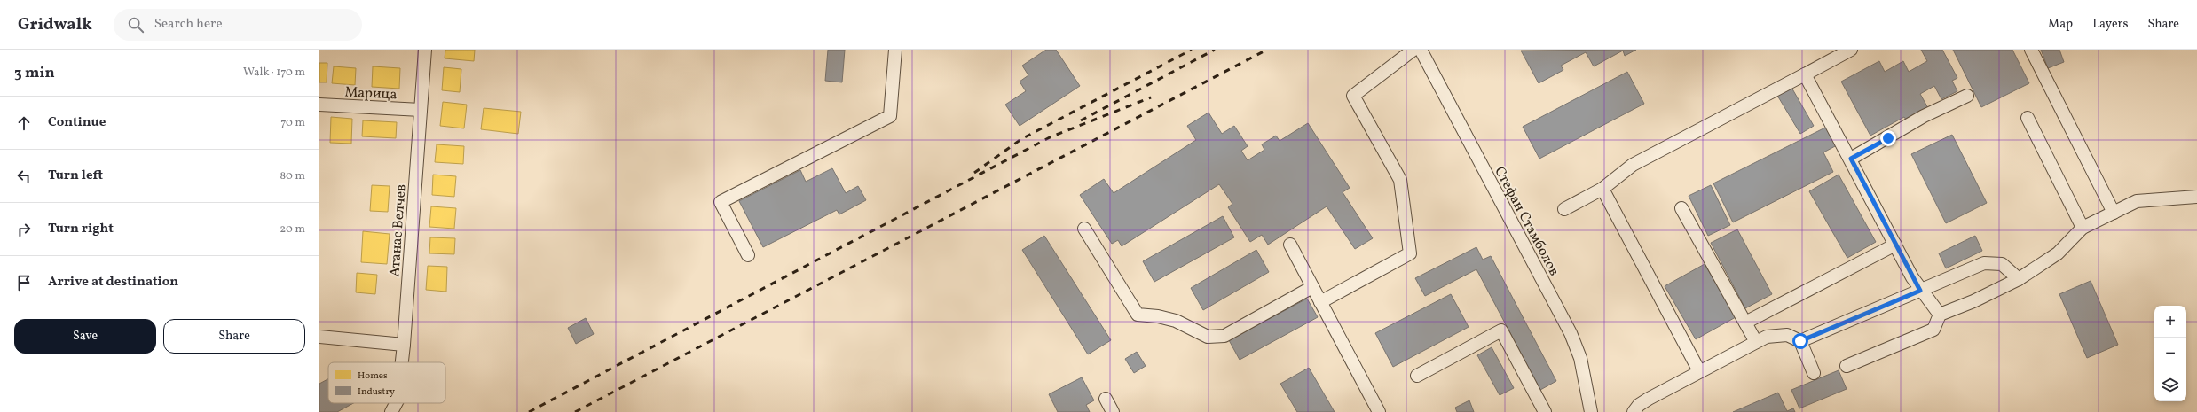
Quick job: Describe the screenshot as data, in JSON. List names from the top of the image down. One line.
{"streets":{"street":["Марица","Стефан Стамболов","Атанас Велчев"]},"crossings":[["Марица","Атанас Велчев"]],"legend":["Homes","Industry"],"page":{"header":"Gridwalk","search":"Search here","nav":["Map","Layers","Share"],"heading":["3 min","Walk · 170 m"],"list":[["Continue","70 m"],["Turn left","80 m"],["Turn right","20 m"],"Arrive at destination"],"map_buttons":["+","−"],"buttons":["Save","Share"]}}
